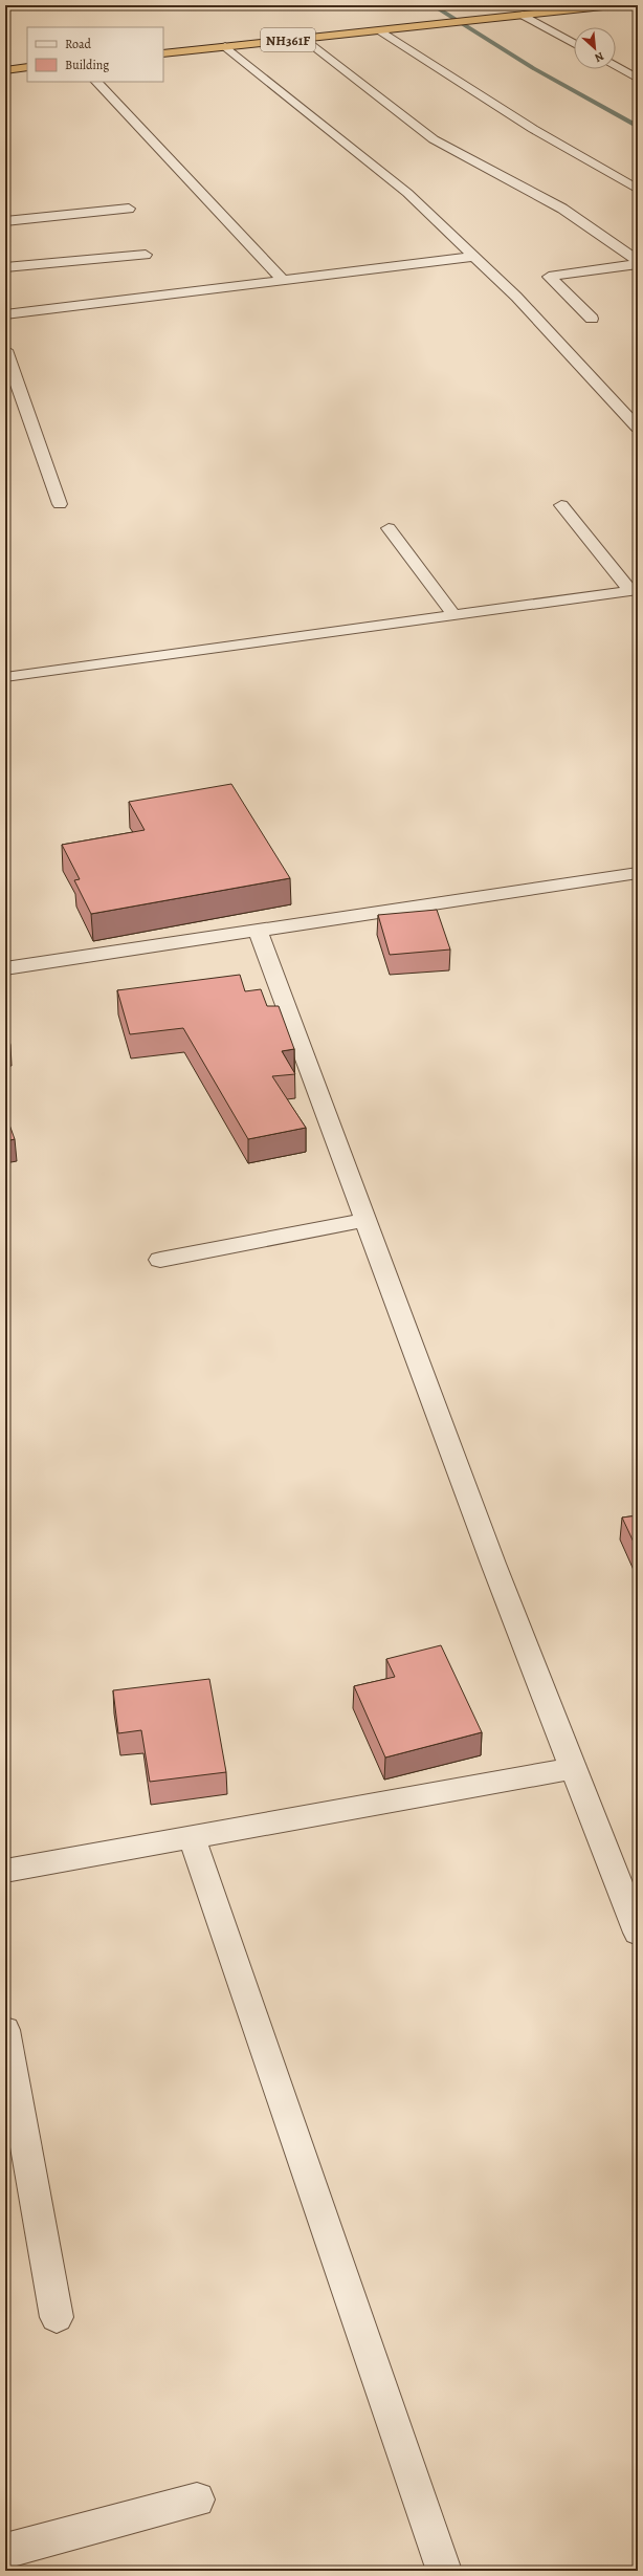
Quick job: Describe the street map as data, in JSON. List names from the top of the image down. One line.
{"streets":{"highway":["NH361F"]},"legend":["Road","Building"],"north":"bottom right"}
